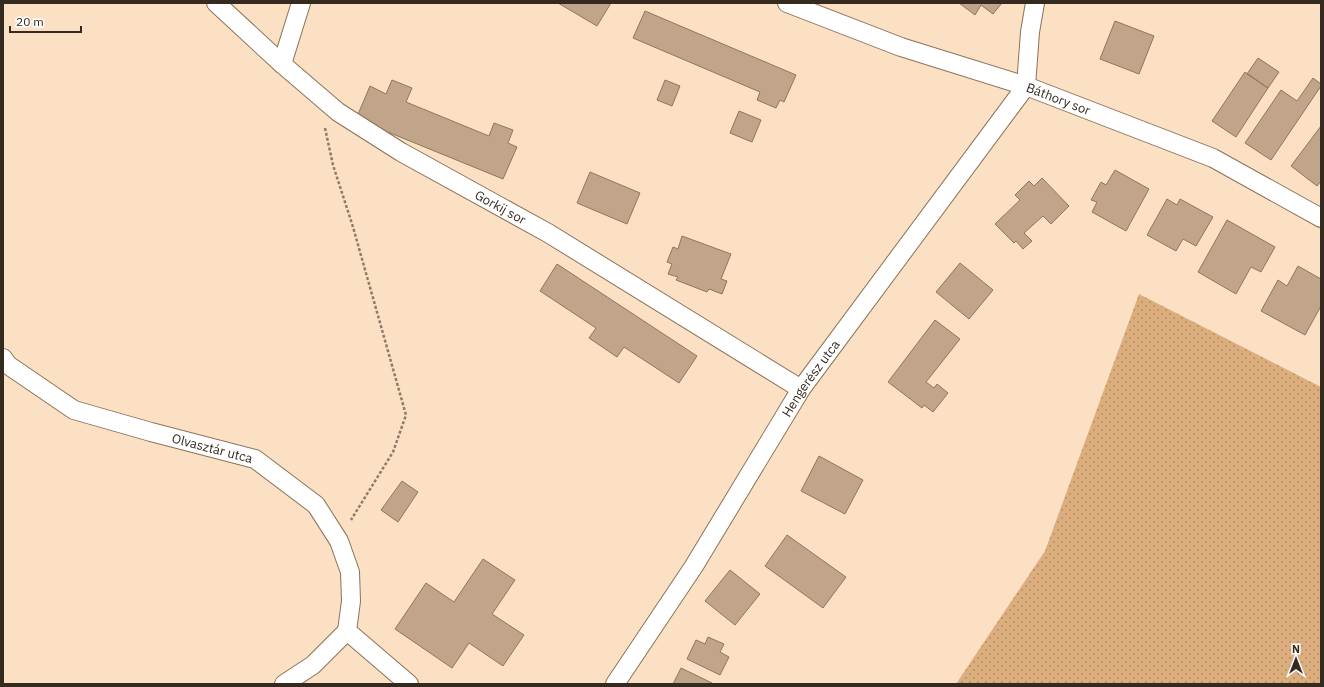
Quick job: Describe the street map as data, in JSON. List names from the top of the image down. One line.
{"streets":{"street":["Báthory sor","Gorkij sor","Hengerész utca","Olvasztár utca"]},"crossings":[["Báthory sor","Hengerész utca"],["Gorkij sor","Hengerész utca"]],"scale_bar":"20 m","north":"top"}
